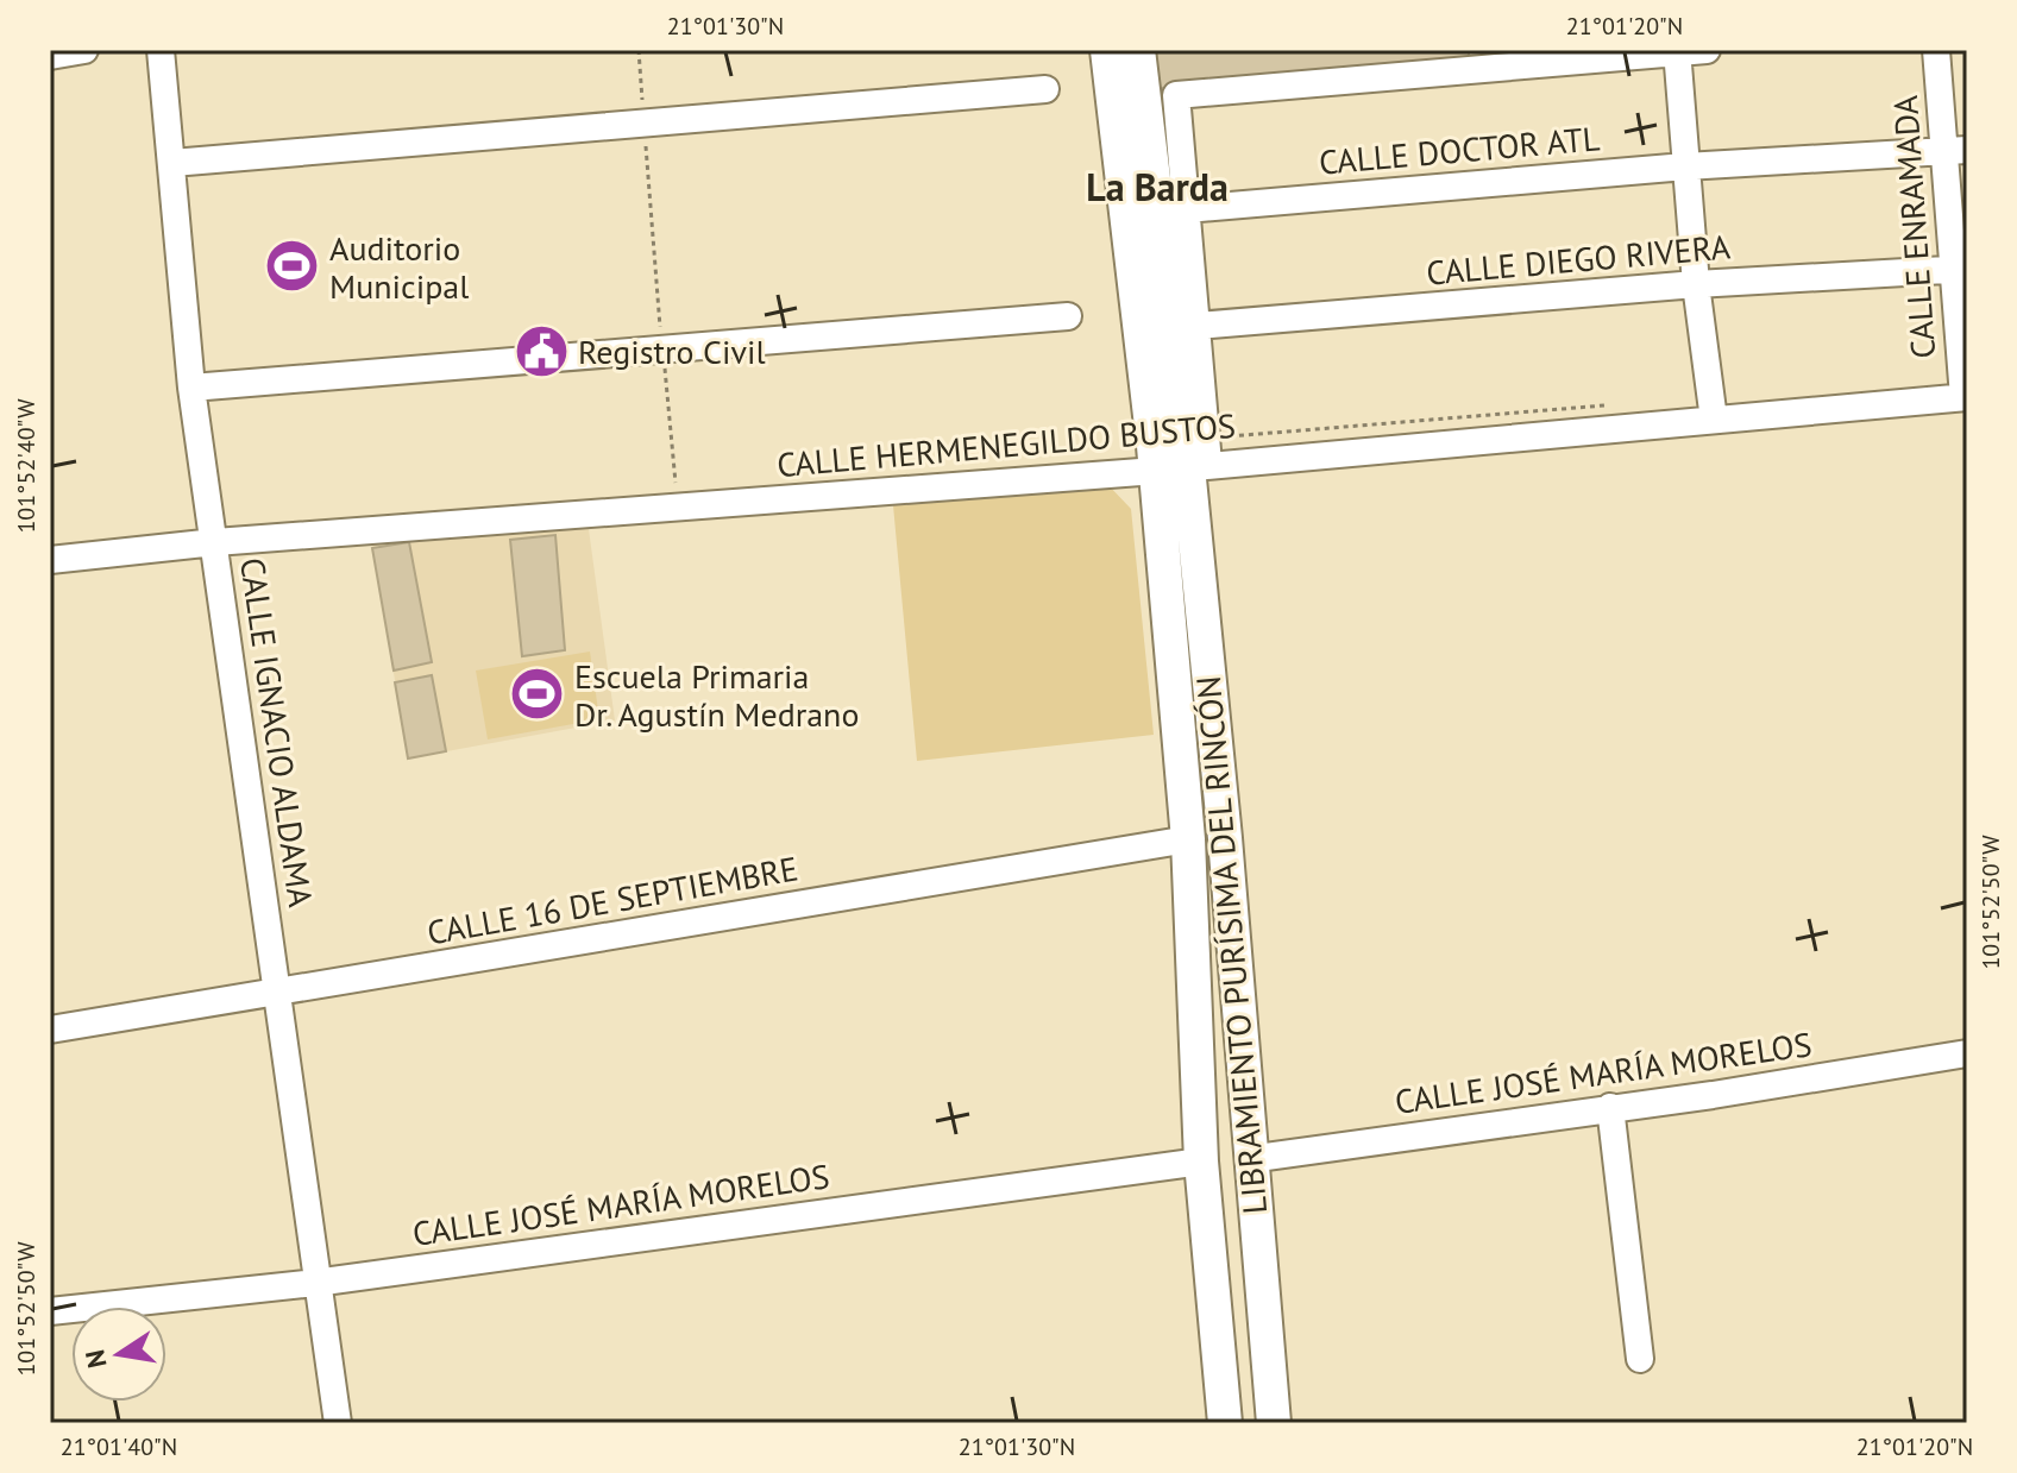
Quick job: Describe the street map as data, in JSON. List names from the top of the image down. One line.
{"streets":{"main road":["LIBRAMIENTO PURÍSIMA DEL RINCÓN"],"street":["CALLE DOCTOR ATL","CALLE ENRAMADA","CALLE DIEGO RIVERA","CALLE HERMENEGILDO BUSTOS","CALLE IGNACIO ALDAMA","CALLE 16 DE SEPTIEMBRE","CALLE JOSÉ MARÍA MORELOS"]},"crossings":[["CALLE DOCTOR ATL","CALLE ENRAMADA"],["CALLE ENRAMADA","CALLE DIEGO RIVERA"],["CALLE ENRAMADA","CALLE HERMENEGILDO BUSTOS"],["CALLE HERMENEGILDO BUSTOS","CALLE IGNACIO ALDAMA"],["CALLE HERMENEGILDO BUSTOS","LIBRAMIENTO PURÍSIMA DEL RINCÓN"],["CALLE IGNACIO ALDAMA","CALLE 16 DE SEPTIEMBRE"],["CALLE IGNACIO ALDAMA","CALLE JOSÉ MARÍA MORELOS"],["CALLE 16 DE SEPTIEMBRE","LIBRAMIENTO PURÍSIMA DEL RINCÓN"],["LIBRAMIENTO PURÍSIMA DEL RINCÓN","CALLE JOSÉ MARÍA MORELOS"]],"districts":["La Barda"],"places":{"sports":["Auditorio Municipal","Escuela Primaria Dr. Agustín Medrano"],"public building":["Registro Civil"]},"north":"left","coordinates":["21°01'30\"N","21°01'20\"N","101°52'40\"W","101°52'50\"W","21°01'40\"N"]}
